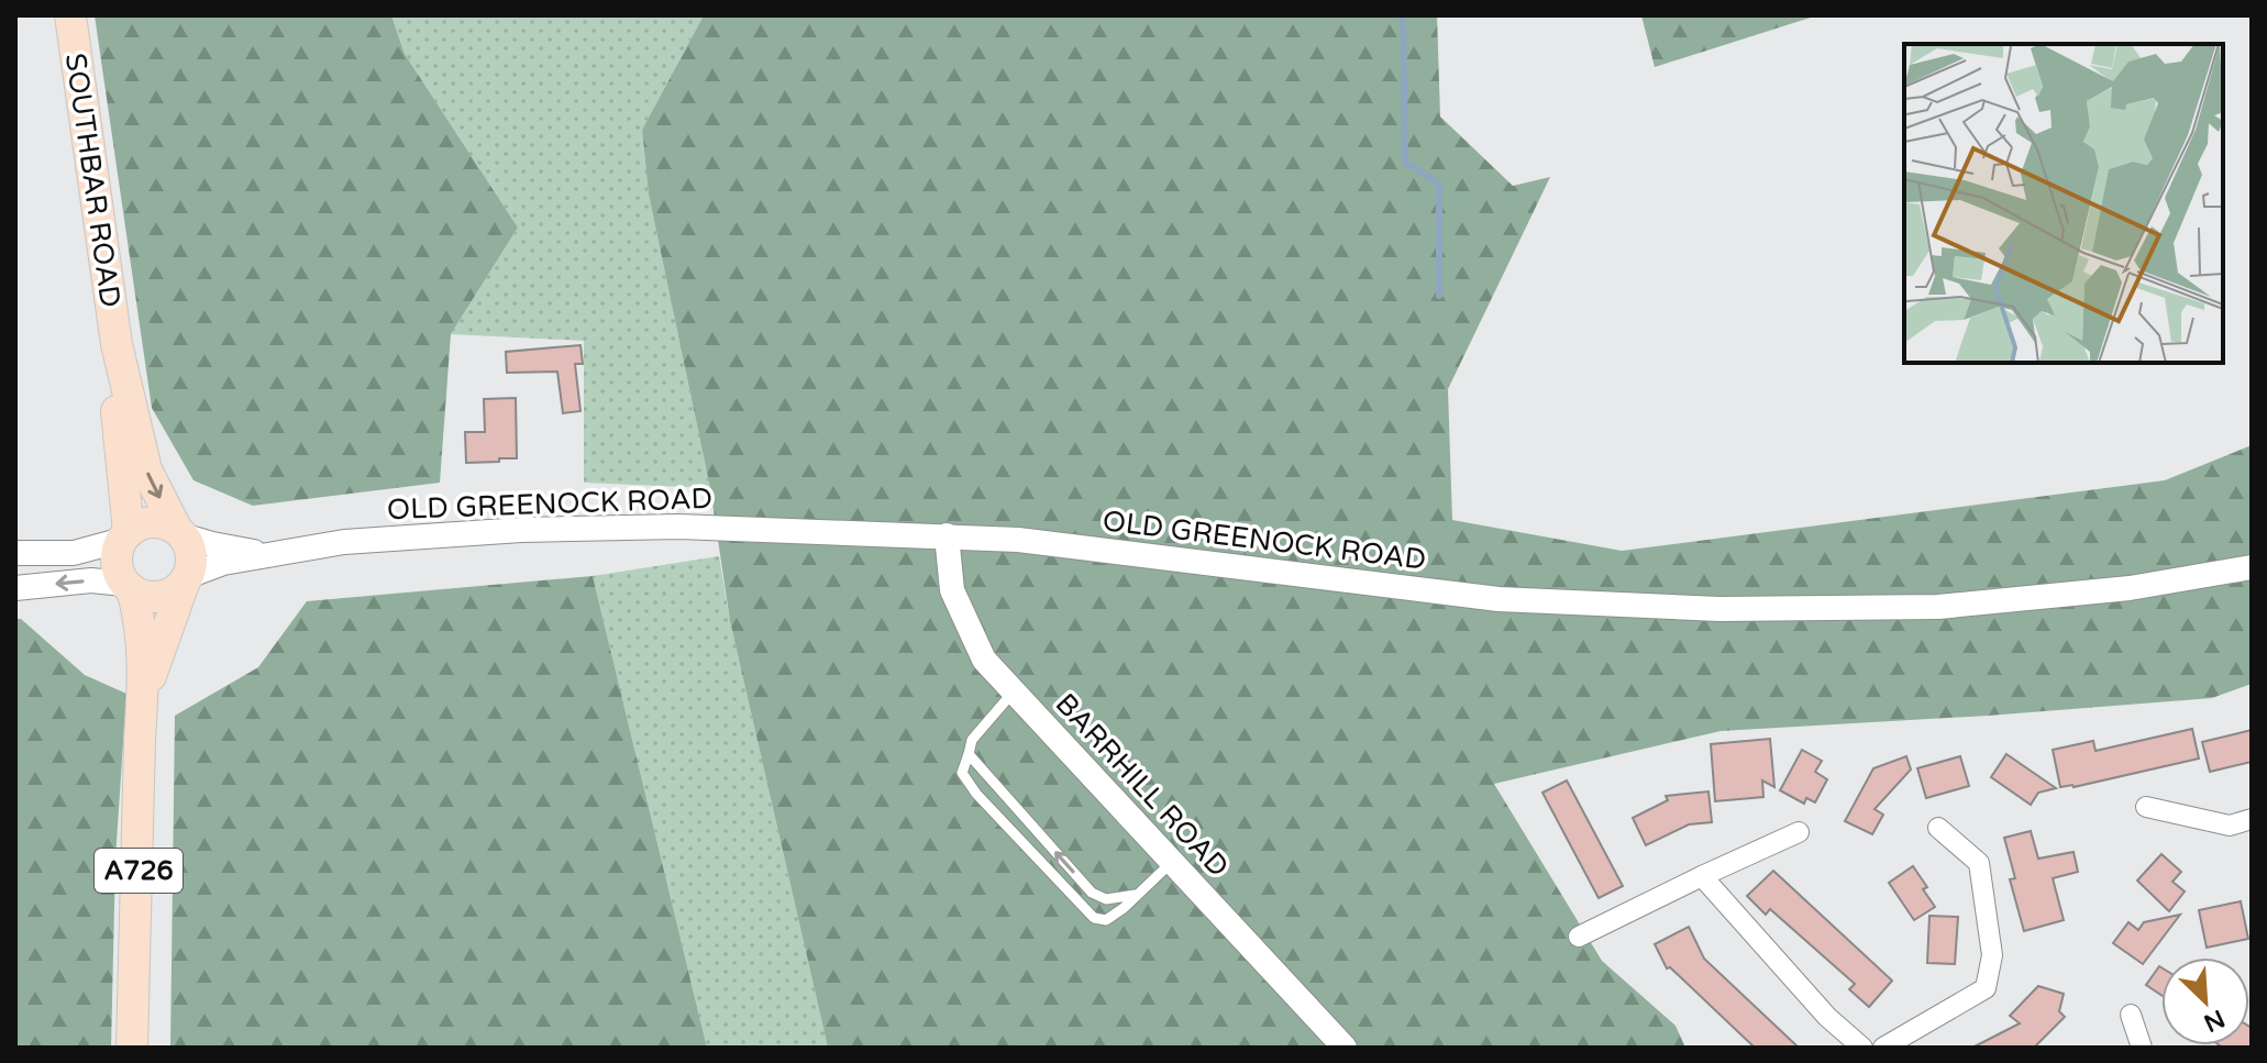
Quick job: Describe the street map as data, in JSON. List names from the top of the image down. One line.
{"streets":{"main road":["SOUTHBAR ROAD","A726"],"street":["OLD GREENOCK ROAD","BARRHILL ROAD"]},"crossings":[["SOUTHBAR ROAD","OLD GREENOCK ROAD"],["SOUTHBAR ROAD","A726"],["OLD GREENOCK ROAD","BARRHILL ROAD"],["OLD GREENOCK ROAD","A726"]],"north":"bottom right"}
